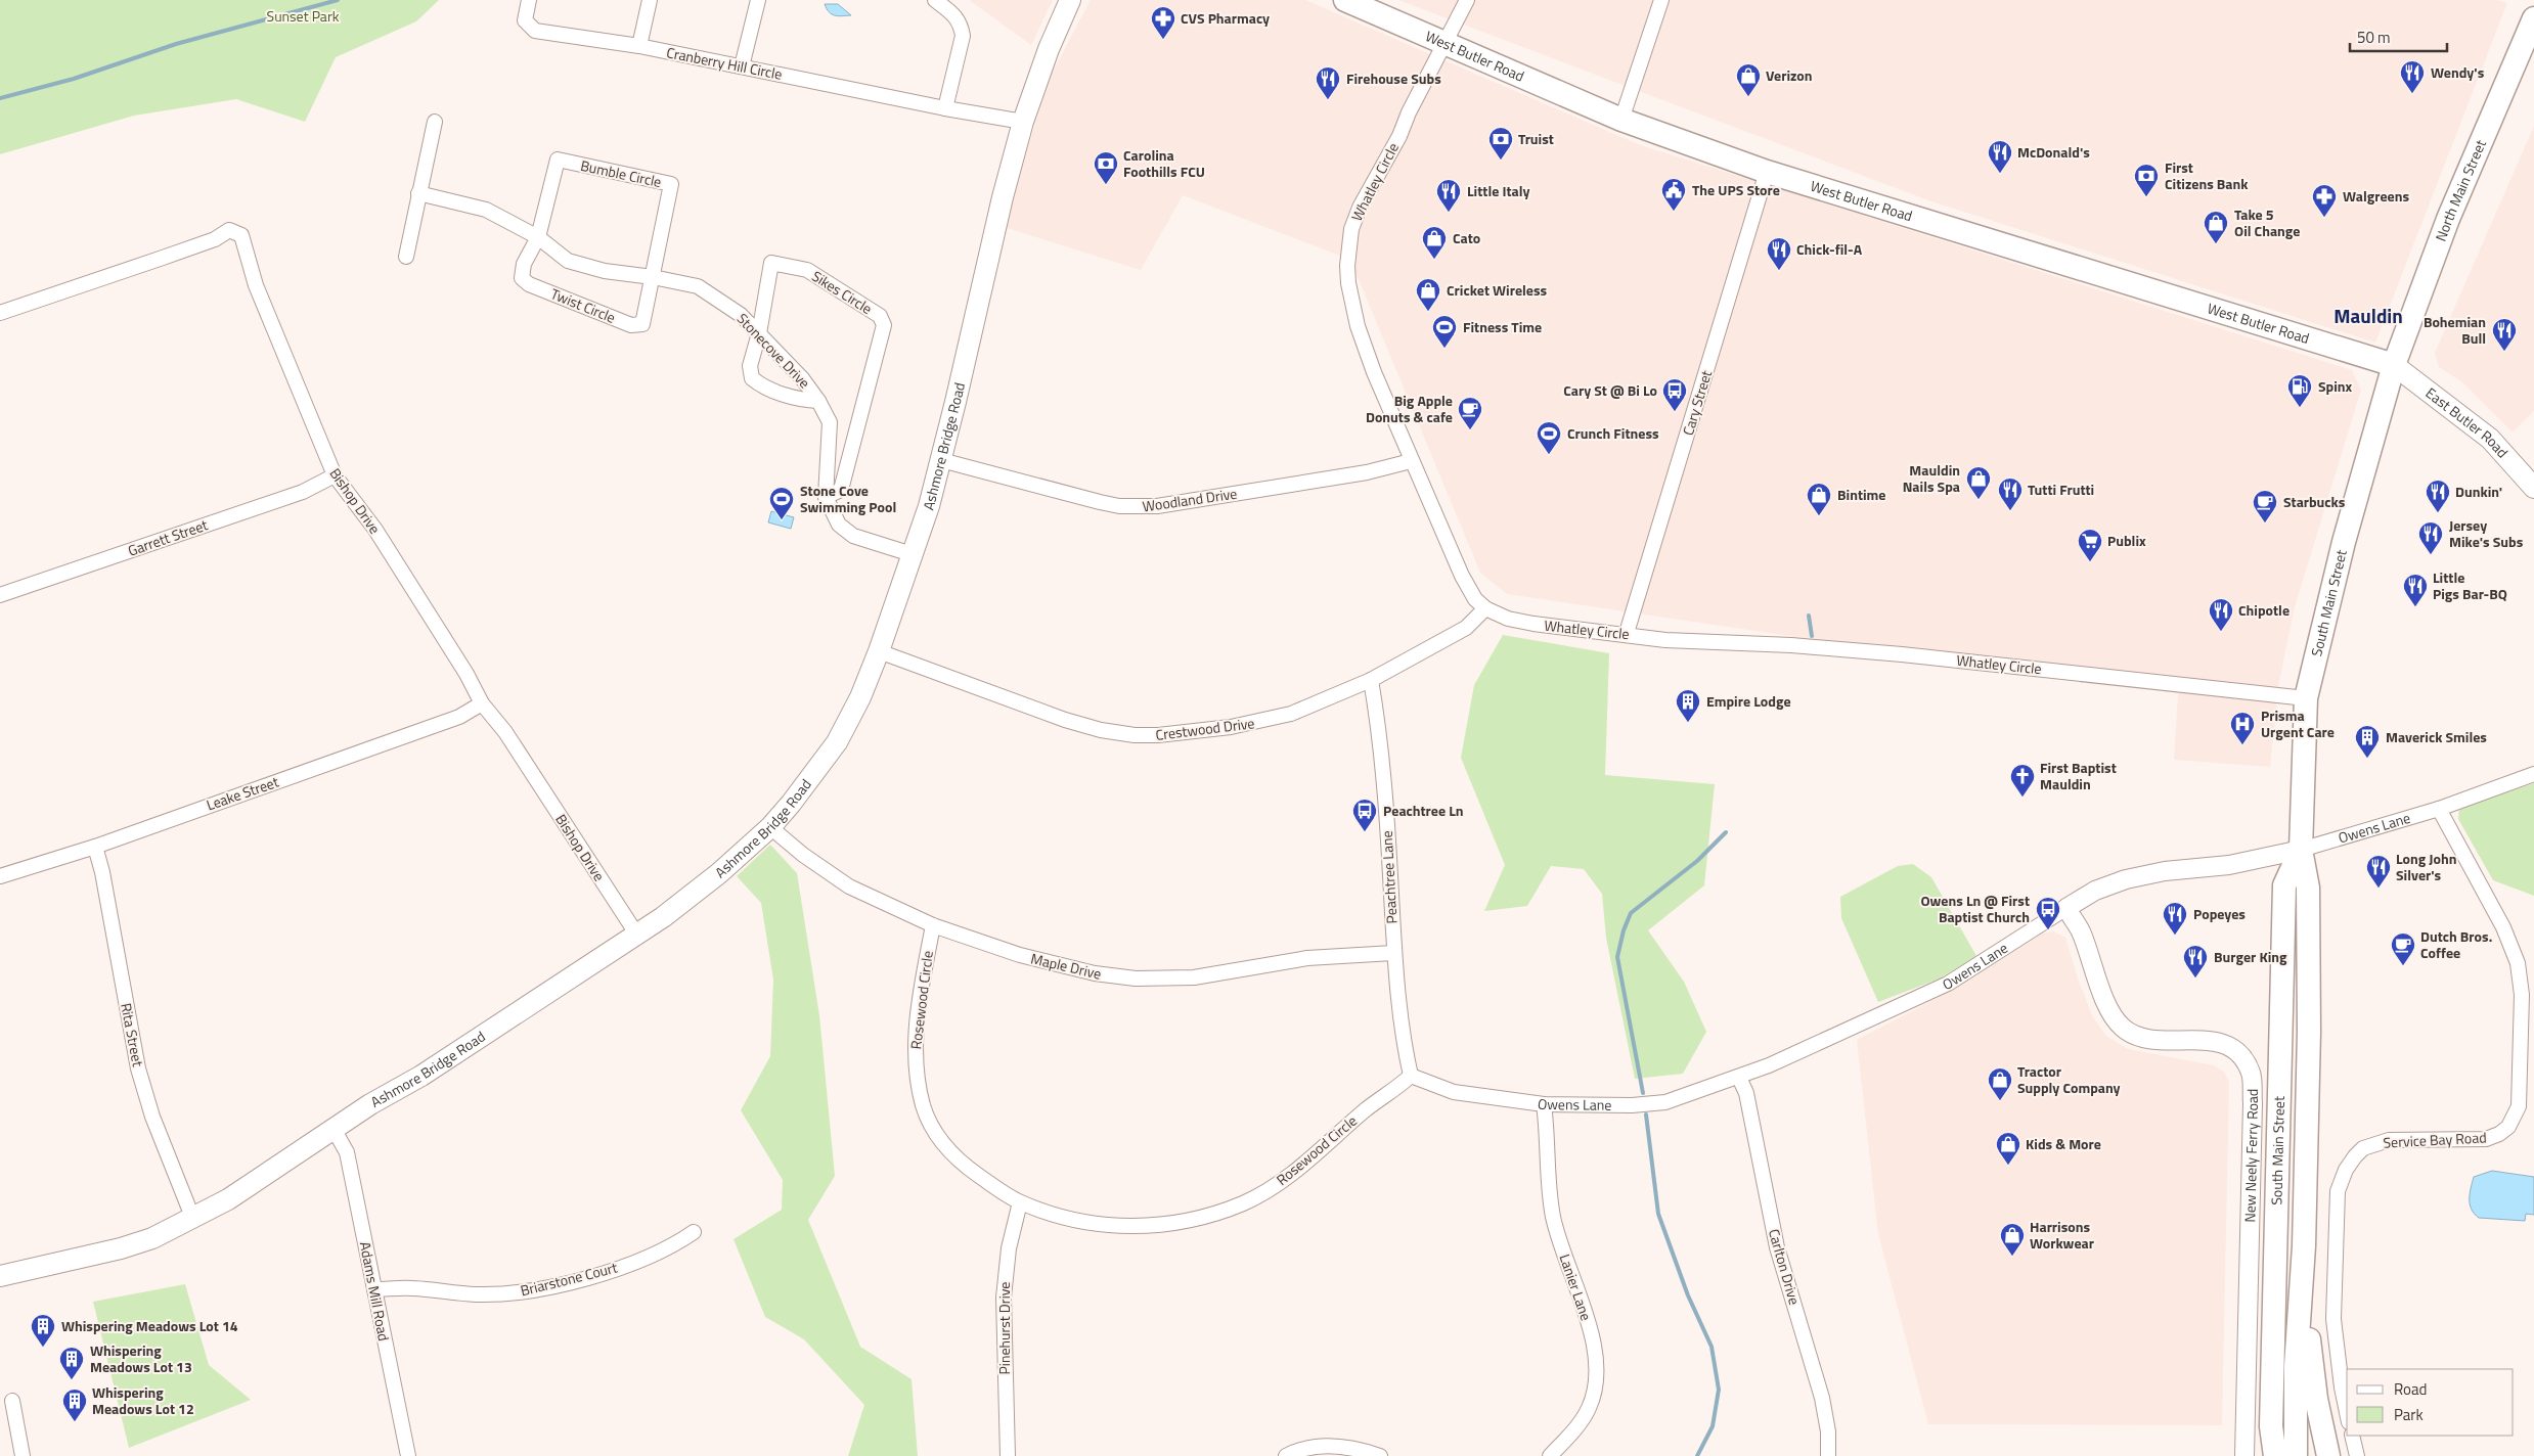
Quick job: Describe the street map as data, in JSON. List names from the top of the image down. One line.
{"streets":{"main road":["West Butler Road","North Main Street","East Butler Road","Ashmore Bridge Road","South Main Street"],"street":["Cranberry Hill Circle","Bumble Circle","Whatley Circle","Sikes Circle","Twist Circle","Stonecove Drive","Cary Street","Woodland Drive","Bishop Drive","Garrett Street","Crestwood Drive","Leake Street","Owens Lane","Peachtree Lane","Maple Drive","Rosewood Circle","Rita Street","Service Bay Road","New Neely Ferry Road","Carlton Drive","Briarstone Court","Lanier Lane","Adams Mill Road","Pinehurst Drive"]},"crossings":[["West Butler Road","Whatley Circle"],["West Butler Road","North Main Street"],["West Butler Road","Cary Street"],["West Butler Road","East Butler Road"],["West Butler Road","South Main Street"],["Cranberry Hill Circle","Ashmore Bridge Road"],["Bumble Circle","Twist Circle"],["Bumble Circle","Stonecove Drive"],["Whatley Circle","Cary Street"],["Whatley Circle","Woodland Drive"],["Whatley Circle","South Main Street"],["Whatley Circle","Crestwood Drive"],["North Main Street","East Butler Road"],["North Main Street","South Main Street"],["Sikes Circle","Stonecove Drive"],["Twist Circle","Stonecove Drive"],["Stonecove Drive","Ashmore Bridge Road"],["East Butler Road","South Main Street"],["Ashmore Bridge Road","Woodland Drive"],["Ashmore Bridge Road","Bishop Drive"],["Ashmore Bridge Road","Crestwood Drive"],["Ashmore Bridge Road","Maple Drive"],["Ashmore Bridge Road","Rita Street"],["Ashmore Bridge Road","Adams Mill Road"],["Bishop Drive","Garrett Street"],["Bishop Drive","Leake Street"],["South Main Street","Owens Lane"],["Crestwood Drive","Peachtree Lane"],["Leake Street","Rita Street"],["Owens Lane","Peachtree Lane"],["Owens Lane","Rosewood Circle"],["Owens Lane","Service Bay Road"],["Owens Lane","New Neely Ferry Road"],["Owens Lane","Carlton Drive"],["Owens Lane","Lanier Lane"],["Peachtree Lane","Maple Drive"],["Peachtree Lane","Rosewood Circle"],["Maple Drive","Rosewood Circle"],["Rosewood Circle","Pinehurst Drive"],["Briarstone Court","Adams Mill Road"]],"districts":["Mauldin"],"parks":["Sunset Park"],"places":{"pharmacy":["CVS Pharmacy","Walgreens"],"restaurant":["Wendy's","Firehouse Subs","McDonald's","Little Italy","Chick-fil-A","Bohemian Bull","Tutti Frutti","Dunkin'","Jersey Mike's Subs","Little Pigs Bar-BQ","Chipotle","Long John Silver's","Popeyes","Burger King"],"shop":["Verizon","Take 5 Oil Change","Cato","Cricket Wireless","Mauldin Nails Spa","Bintime","Tractor Supply Company","Kids & More","Harrisons Workwear"],"bank":["Truist","Carolina Foothills FCU","First Citizens Bank"],"public building":["The UPS Store"],"sports":["Fitness Time","Crunch Fitness","Stone Cove Swimming Pool"],"fuel station":["Spinx"],"bus stop":["Cary St @ Bi Lo","Peachtree Ln","Owens Ln @ First Baptist Church"],"cafe":["Big Apple Donuts & cafe","Starbucks","Dutch Bros. Coffee"],"supermarket":["Publix"],"building":["Empire Lodge","Maverick Smiles","Whispering Meadows Lot 14","Whispering Meadows Lot 13","Whispering Meadows Lot 12"],"hospital":["Prisma Urgent Care"],"church":["First Baptist Mauldin"]},"legend":["Road","Park"],"scale_bar":"50 m"}
